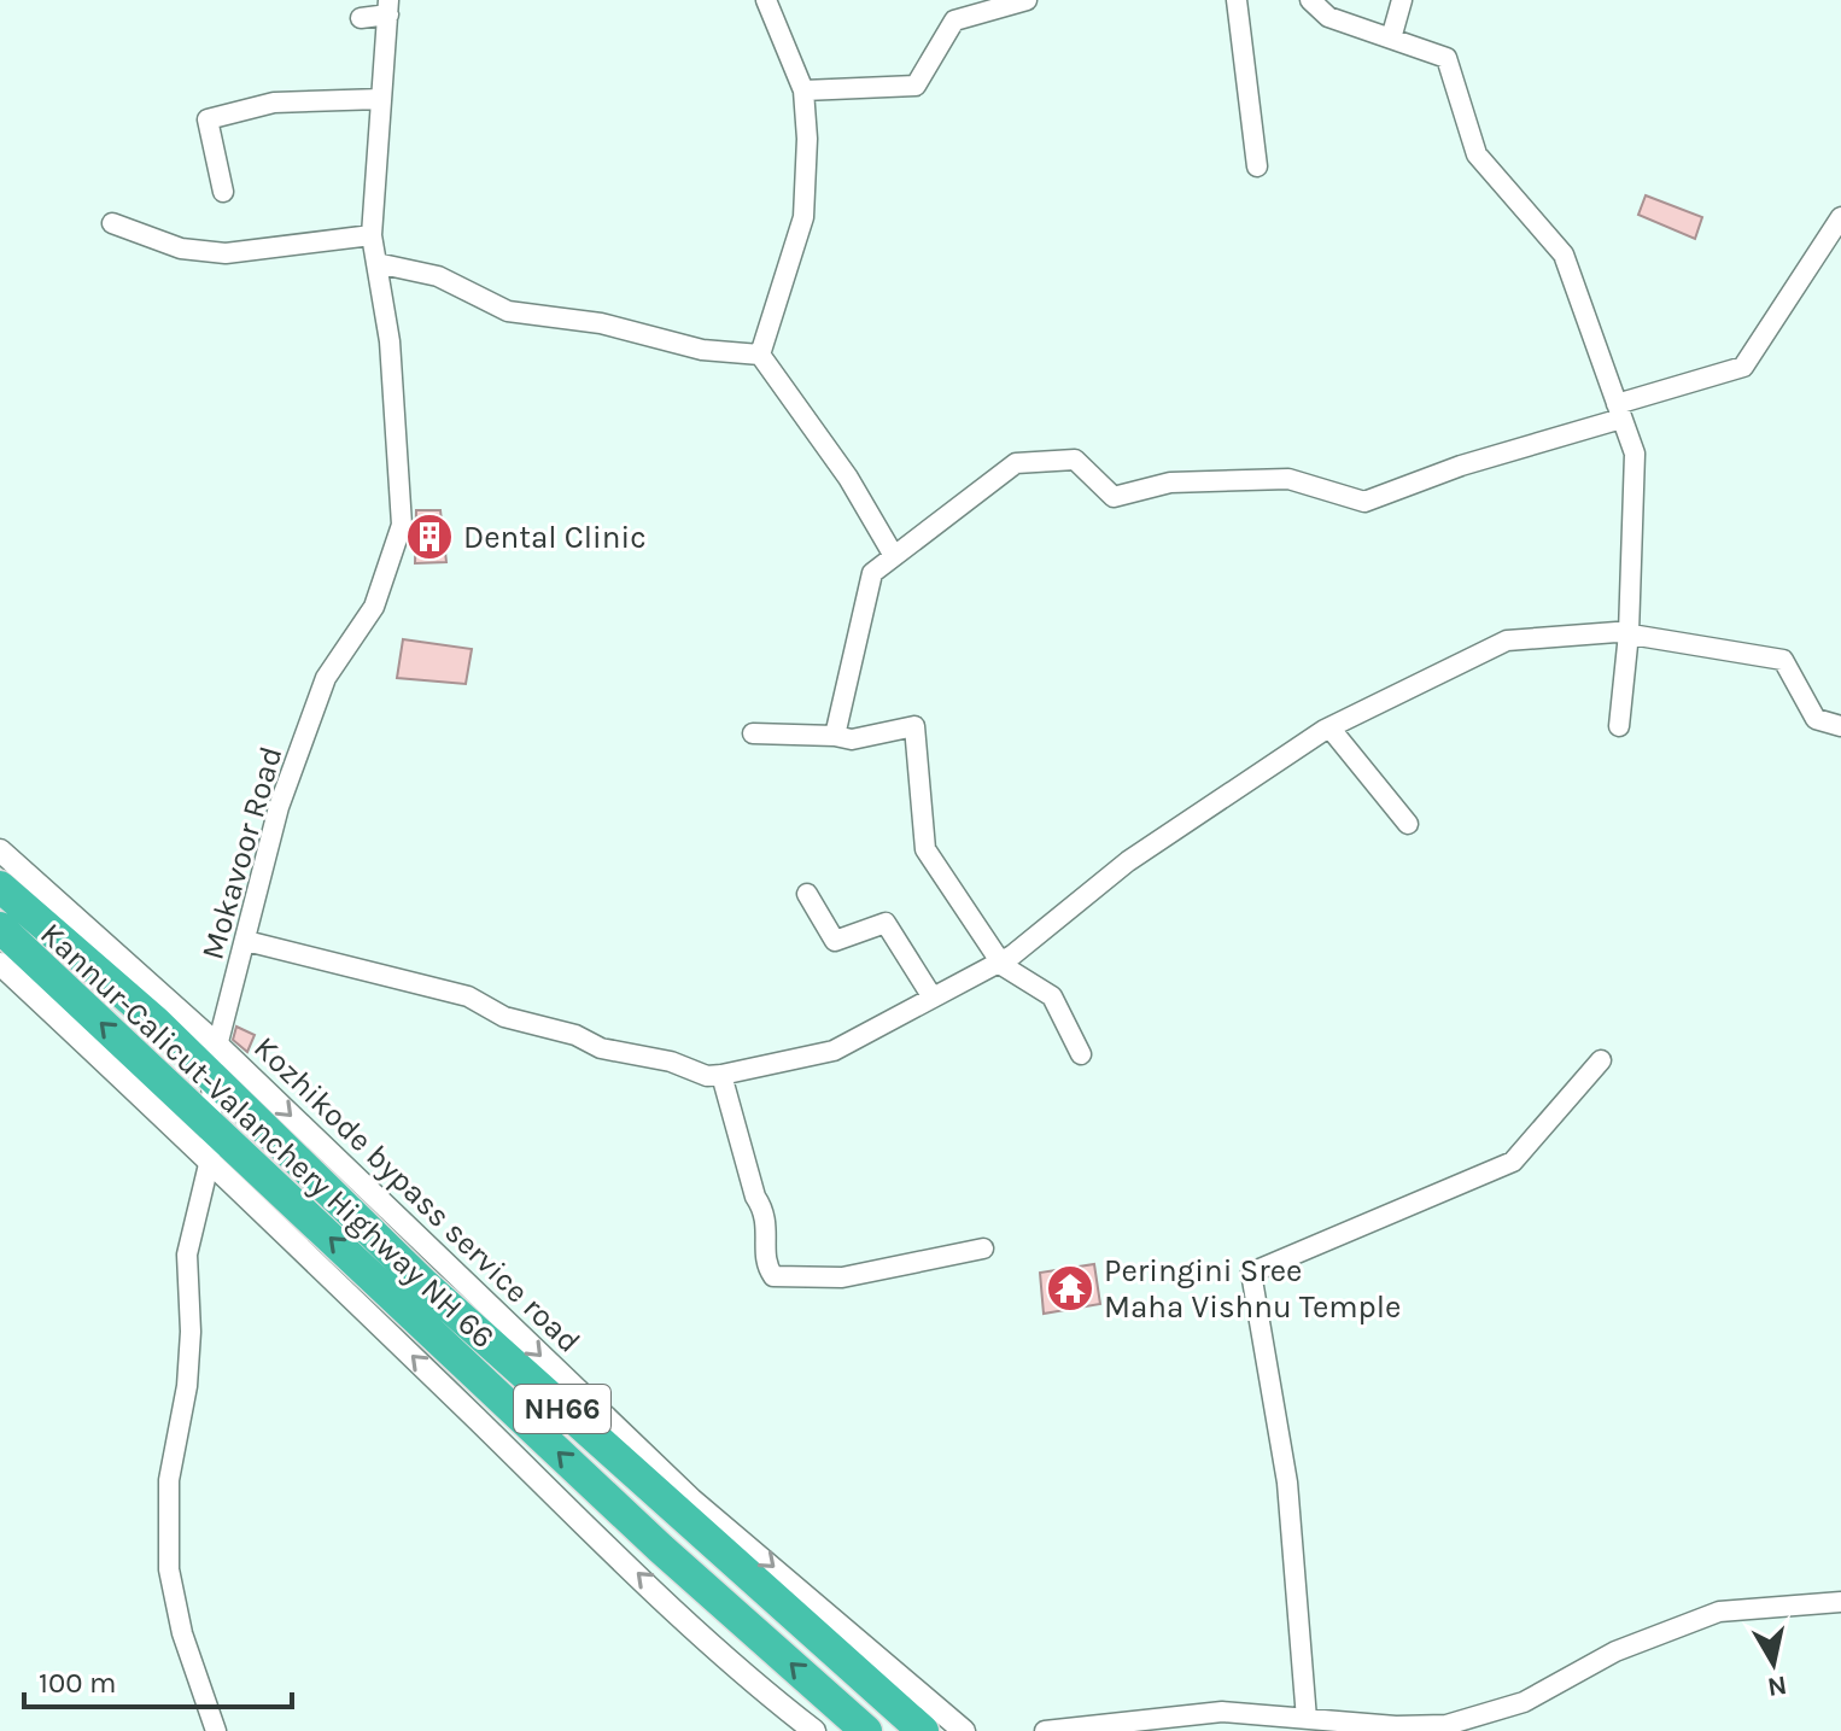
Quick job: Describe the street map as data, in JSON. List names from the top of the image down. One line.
{"streets":{"highway":["Kannur-Calicut-Valanchery Highway NH 66","NH66"],"street":["Mokavoor Road","Kozhikode bypass service road"]},"crossings":[["Mokavoor Road","Kannur-Calicut-Valanchery Highway NH 66"],["Mokavoor Road","Kozhikode bypass service road"],["Kannur-Calicut-Valanchery Highway NH 66","Kozhikode bypass service road"]],"places":{"building":["Dental Clinic"],"temple":["Peringini Sree Maha Vishnu Temple"]},"scale_bar":"100 m","north":"bottom"}
